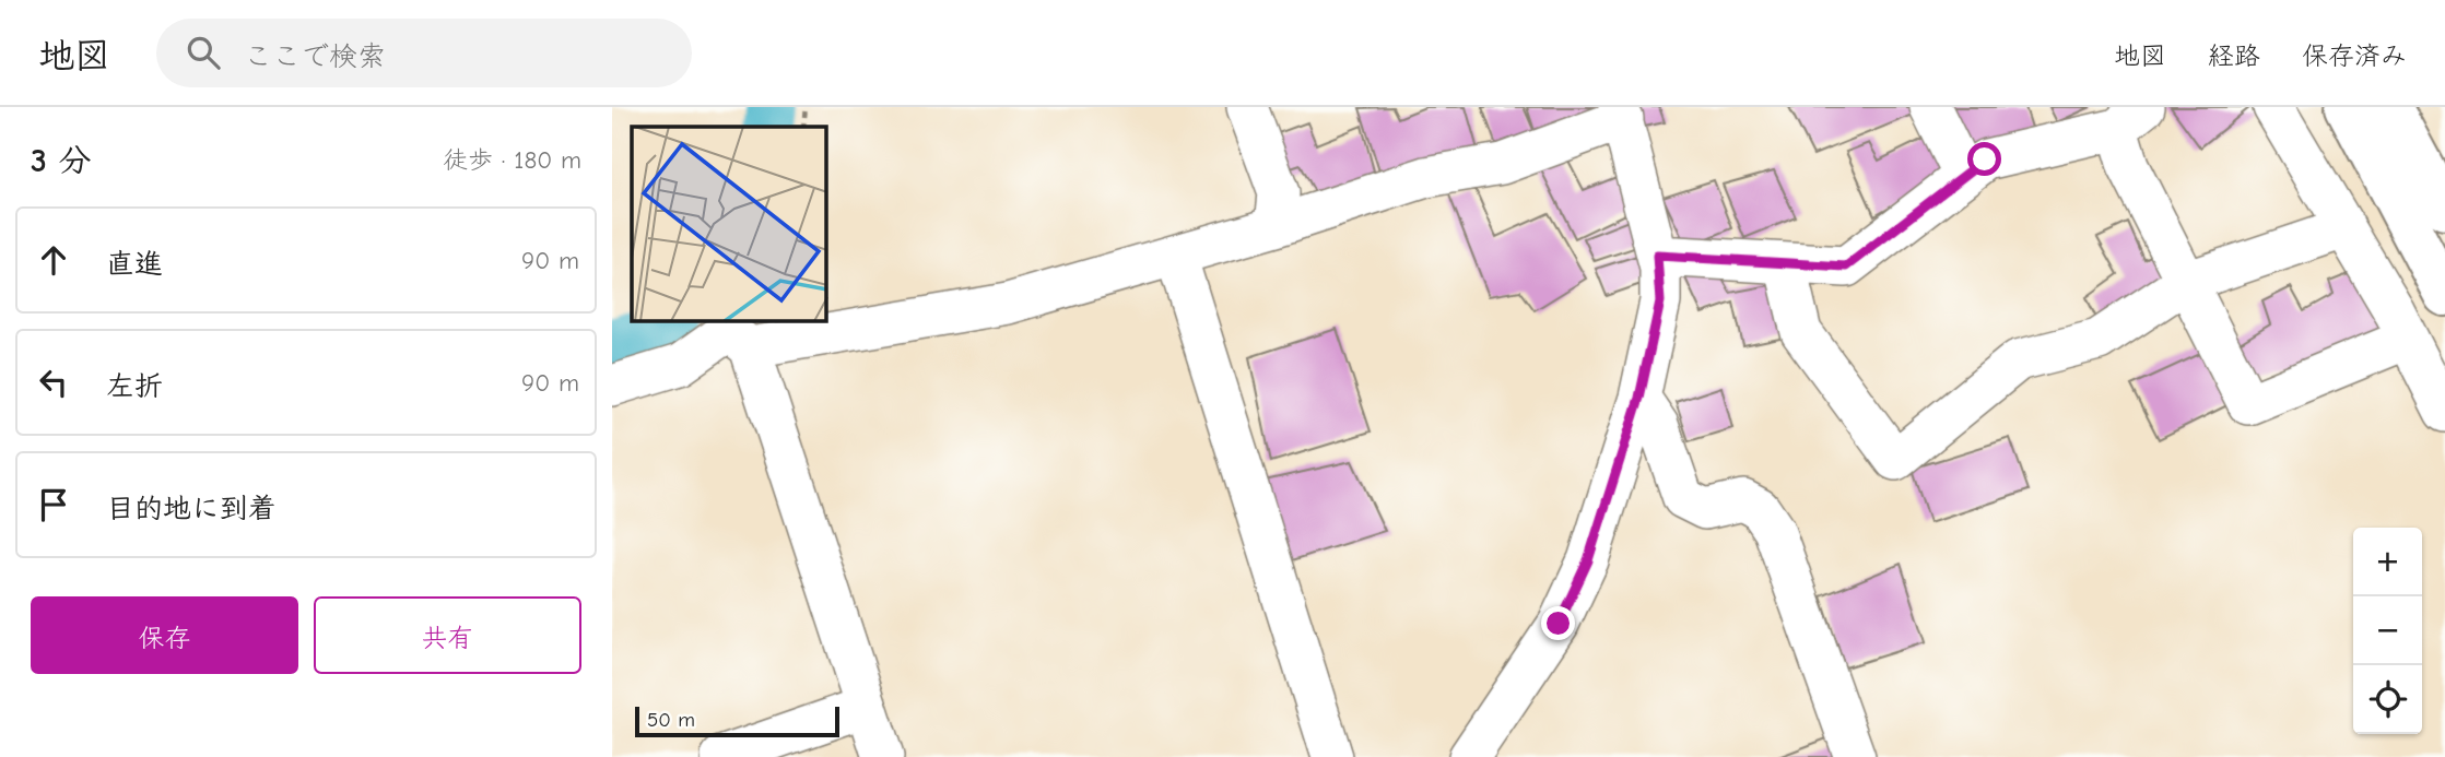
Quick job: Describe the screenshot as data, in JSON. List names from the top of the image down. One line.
{"scale_bar":"50 m","page":{"header":"地図","search":"ここで検索","nav":["地図","経路","保存済み"],"heading":["3 分","徒歩 · 180 m"],"list":[["直進","90 m"],["左折","90 m"],"目的地に到着"],"map_buttons":["+","−"],"buttons":["保存","共有"],"scale":"50 m"}}
